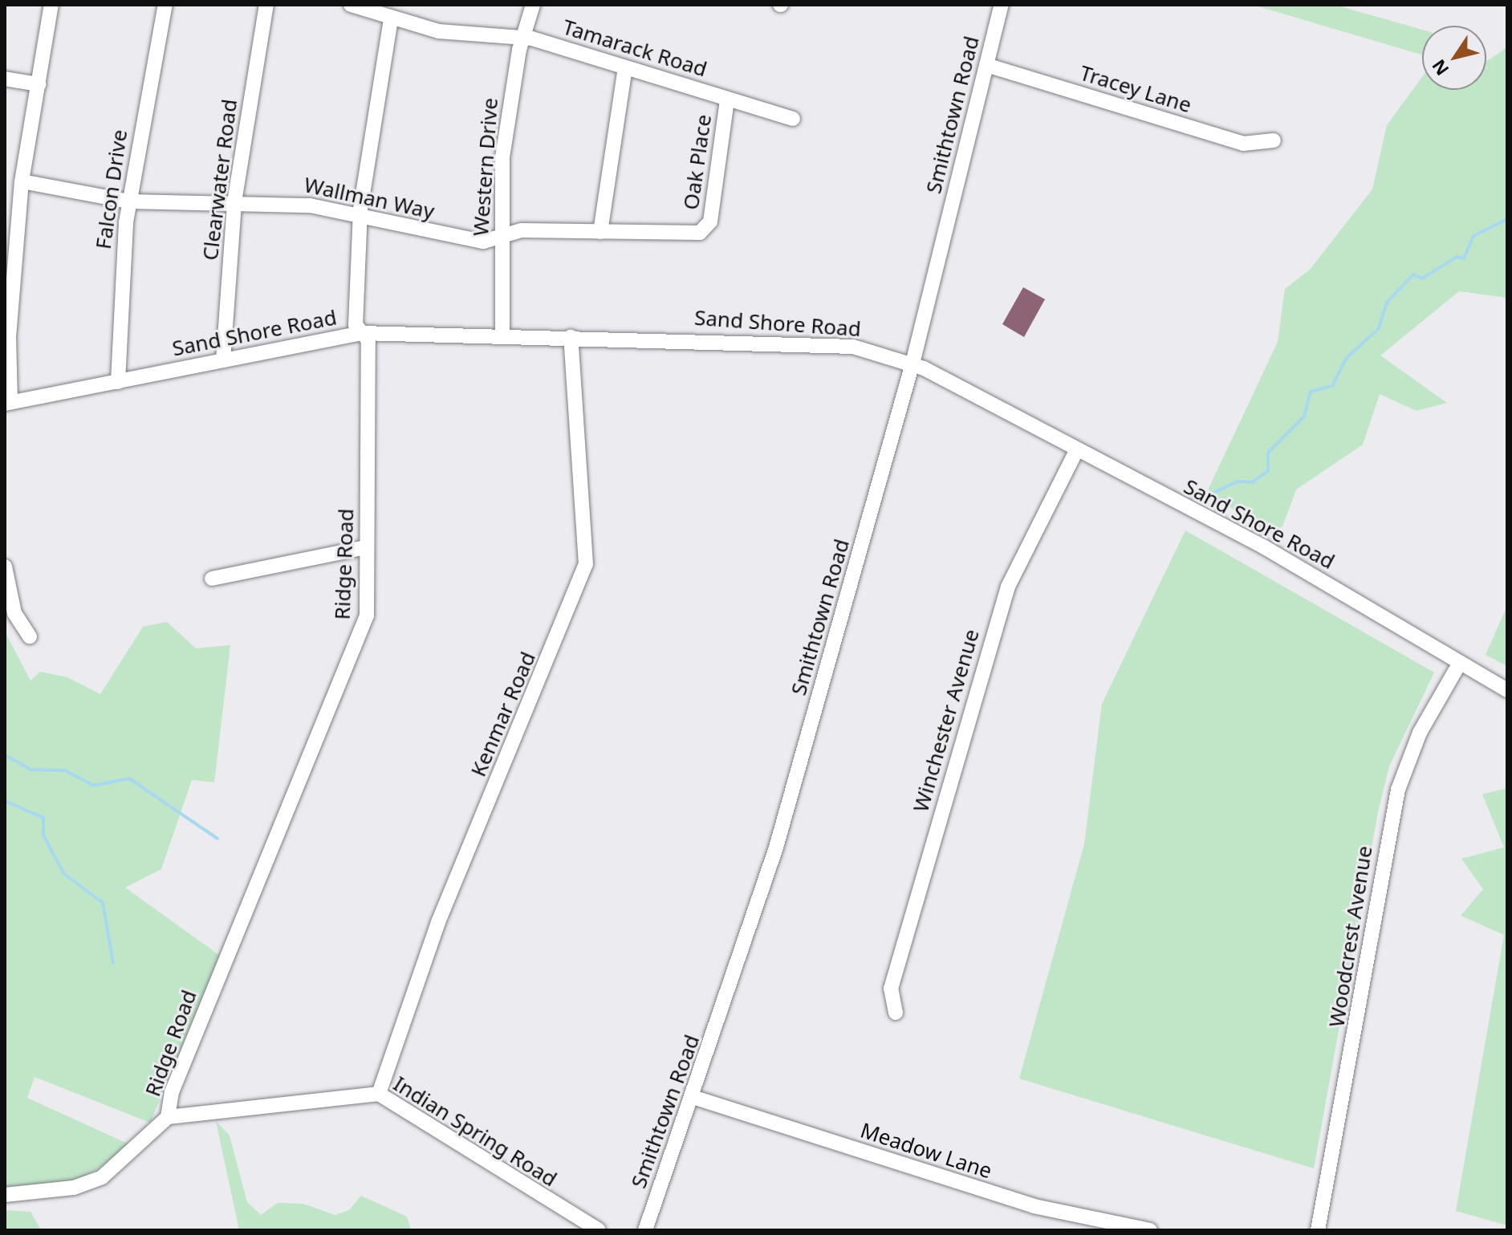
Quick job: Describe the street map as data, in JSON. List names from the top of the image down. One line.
{"streets":{"street":["Tamarack Road","Tracey Lane","Smithtown Road","Oak Place","Western Drive","Clearwater Road","Falcon Drive","Wallman Way","Sand Shore Road","Ridge Road","Kenmar Road","Winchester Avenue","Woodcrest Avenue","Indian Spring Road","Meadow Lane"]},"crossings":[["Tamarack Road","Oak Place"],["Tamarack Road","Western Drive"],["Tamarack Road","Ridge Road"],["Tracey Lane","Smithtown Road"],["Smithtown Road","Sand Shore Road"],["Smithtown Road","Meadow Lane"],["Oak Place","Wallman Way"],["Western Drive","Wallman Way"],["Western Drive","Sand Shore Road"],["Clearwater Road","Wallman Way"],["Clearwater Road","Sand Shore Road"],["Falcon Drive","Wallman Way"],["Falcon Drive","Sand Shore Road"],["Wallman Way","Ridge Road"],["Sand Shore Road","Ridge Road"],["Sand Shore Road","Kenmar Road"],["Sand Shore Road","Winchester Avenue"],["Sand Shore Road","Woodcrest Avenue"],["Ridge Road","Indian Spring Road"],["Kenmar Road","Indian Spring Road"]],"north":"bottom left"}
